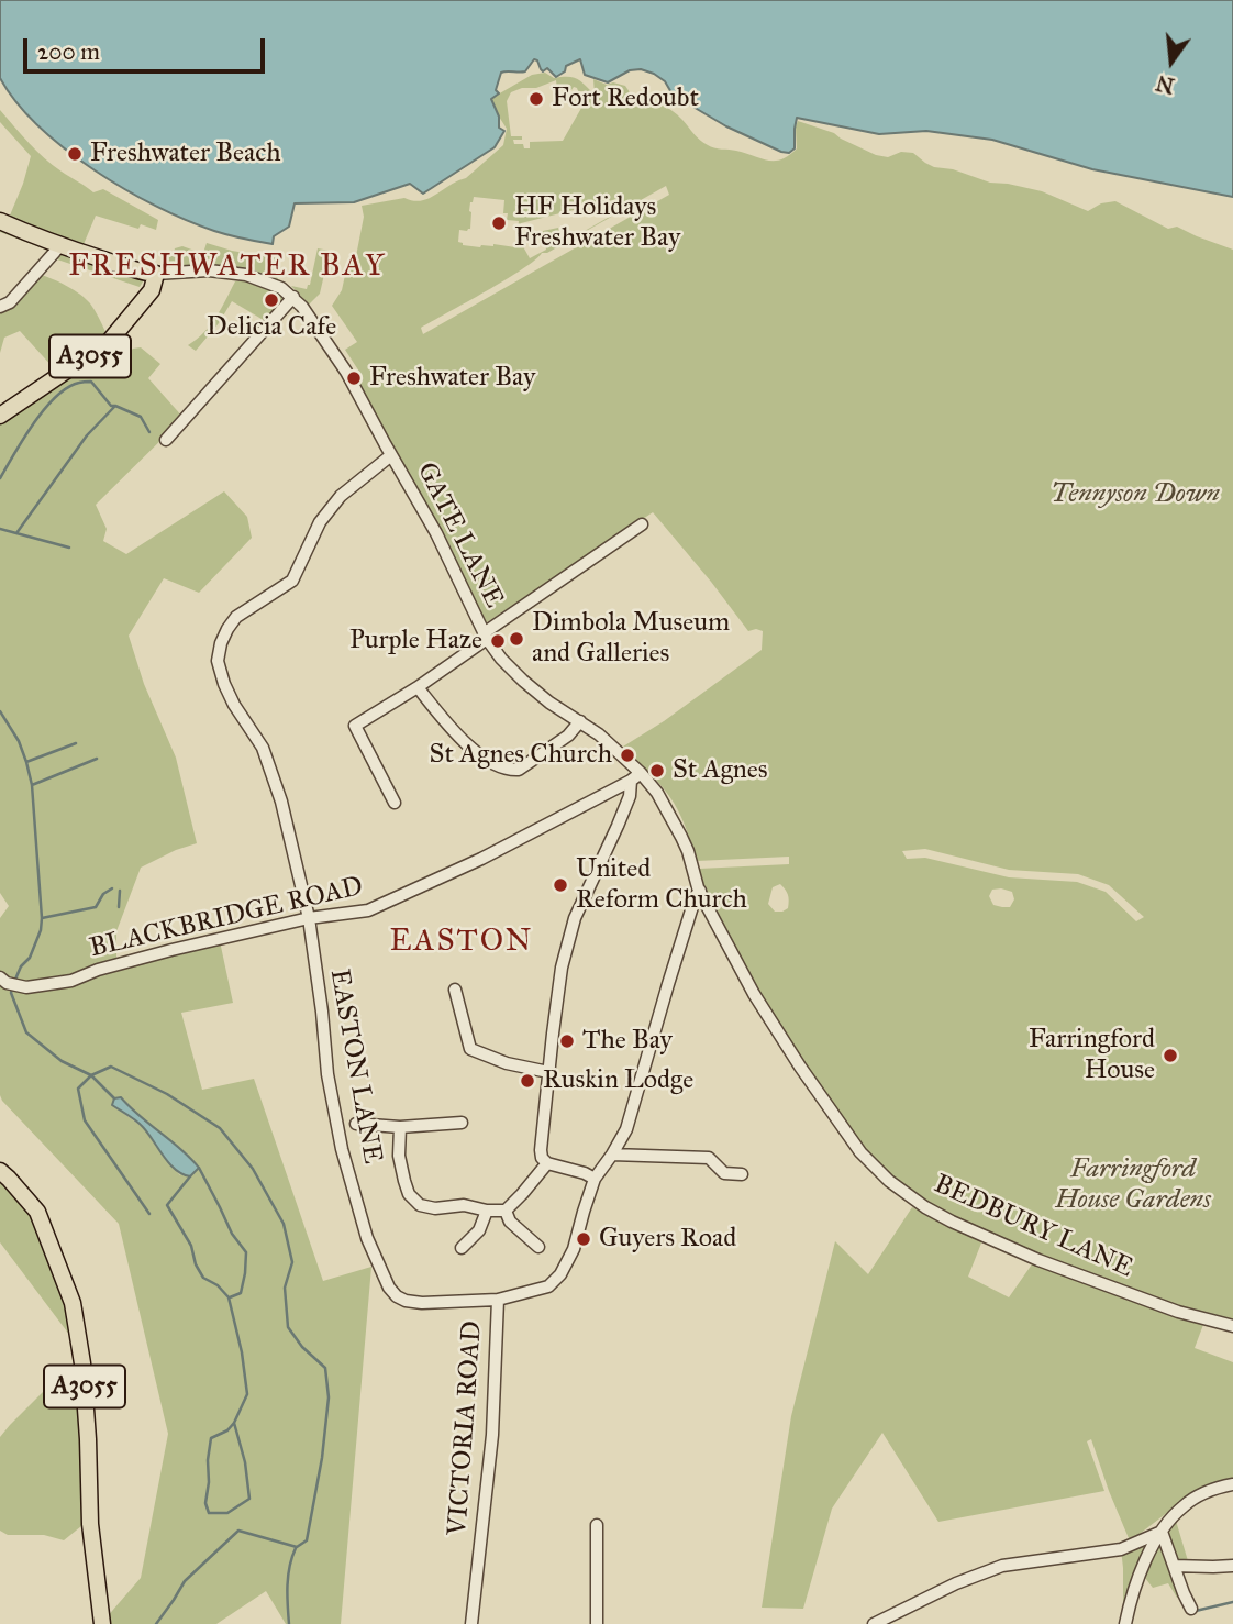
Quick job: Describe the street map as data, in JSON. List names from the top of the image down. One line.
{"streets":{"main road":["A3055"],"street":["GATE LANE","BLACKBRIDGE ROAD","EASTON LANE","BEDBURY LANE","VICTORIA ROAD"]},"crossings":[["A3055","GATE LANE"],["GATE LANE","BLACKBRIDGE ROAD"],["GATE LANE","EASTON LANE"],["GATE LANE","BEDBURY LANE"],["GATE LANE","VICTORIA ROAD"],["BLACKBRIDGE ROAD","EASTON LANE"],["EASTON LANE","VICTORIA ROAD"],["BEDBURY LANE","VICTORIA ROAD"]],"districts":["FRESHWATER BAY","EASTON"],"parks":["Tennyson Down","Farringford House Gardens"],"places":["Fort Redoubt","Freshwater Beach","HF Holidays Freshwater Bay","Delicia Cafe","Freshwater Bay","Dimbola Museum and Galleries","Purple Haze","St Agnes Church","St Agnes","United Reform Church","The Bay","Farringford House","Ruskin Lodge","Guyers Road"],"scale_bar":"200 m","north":"bottom"}
